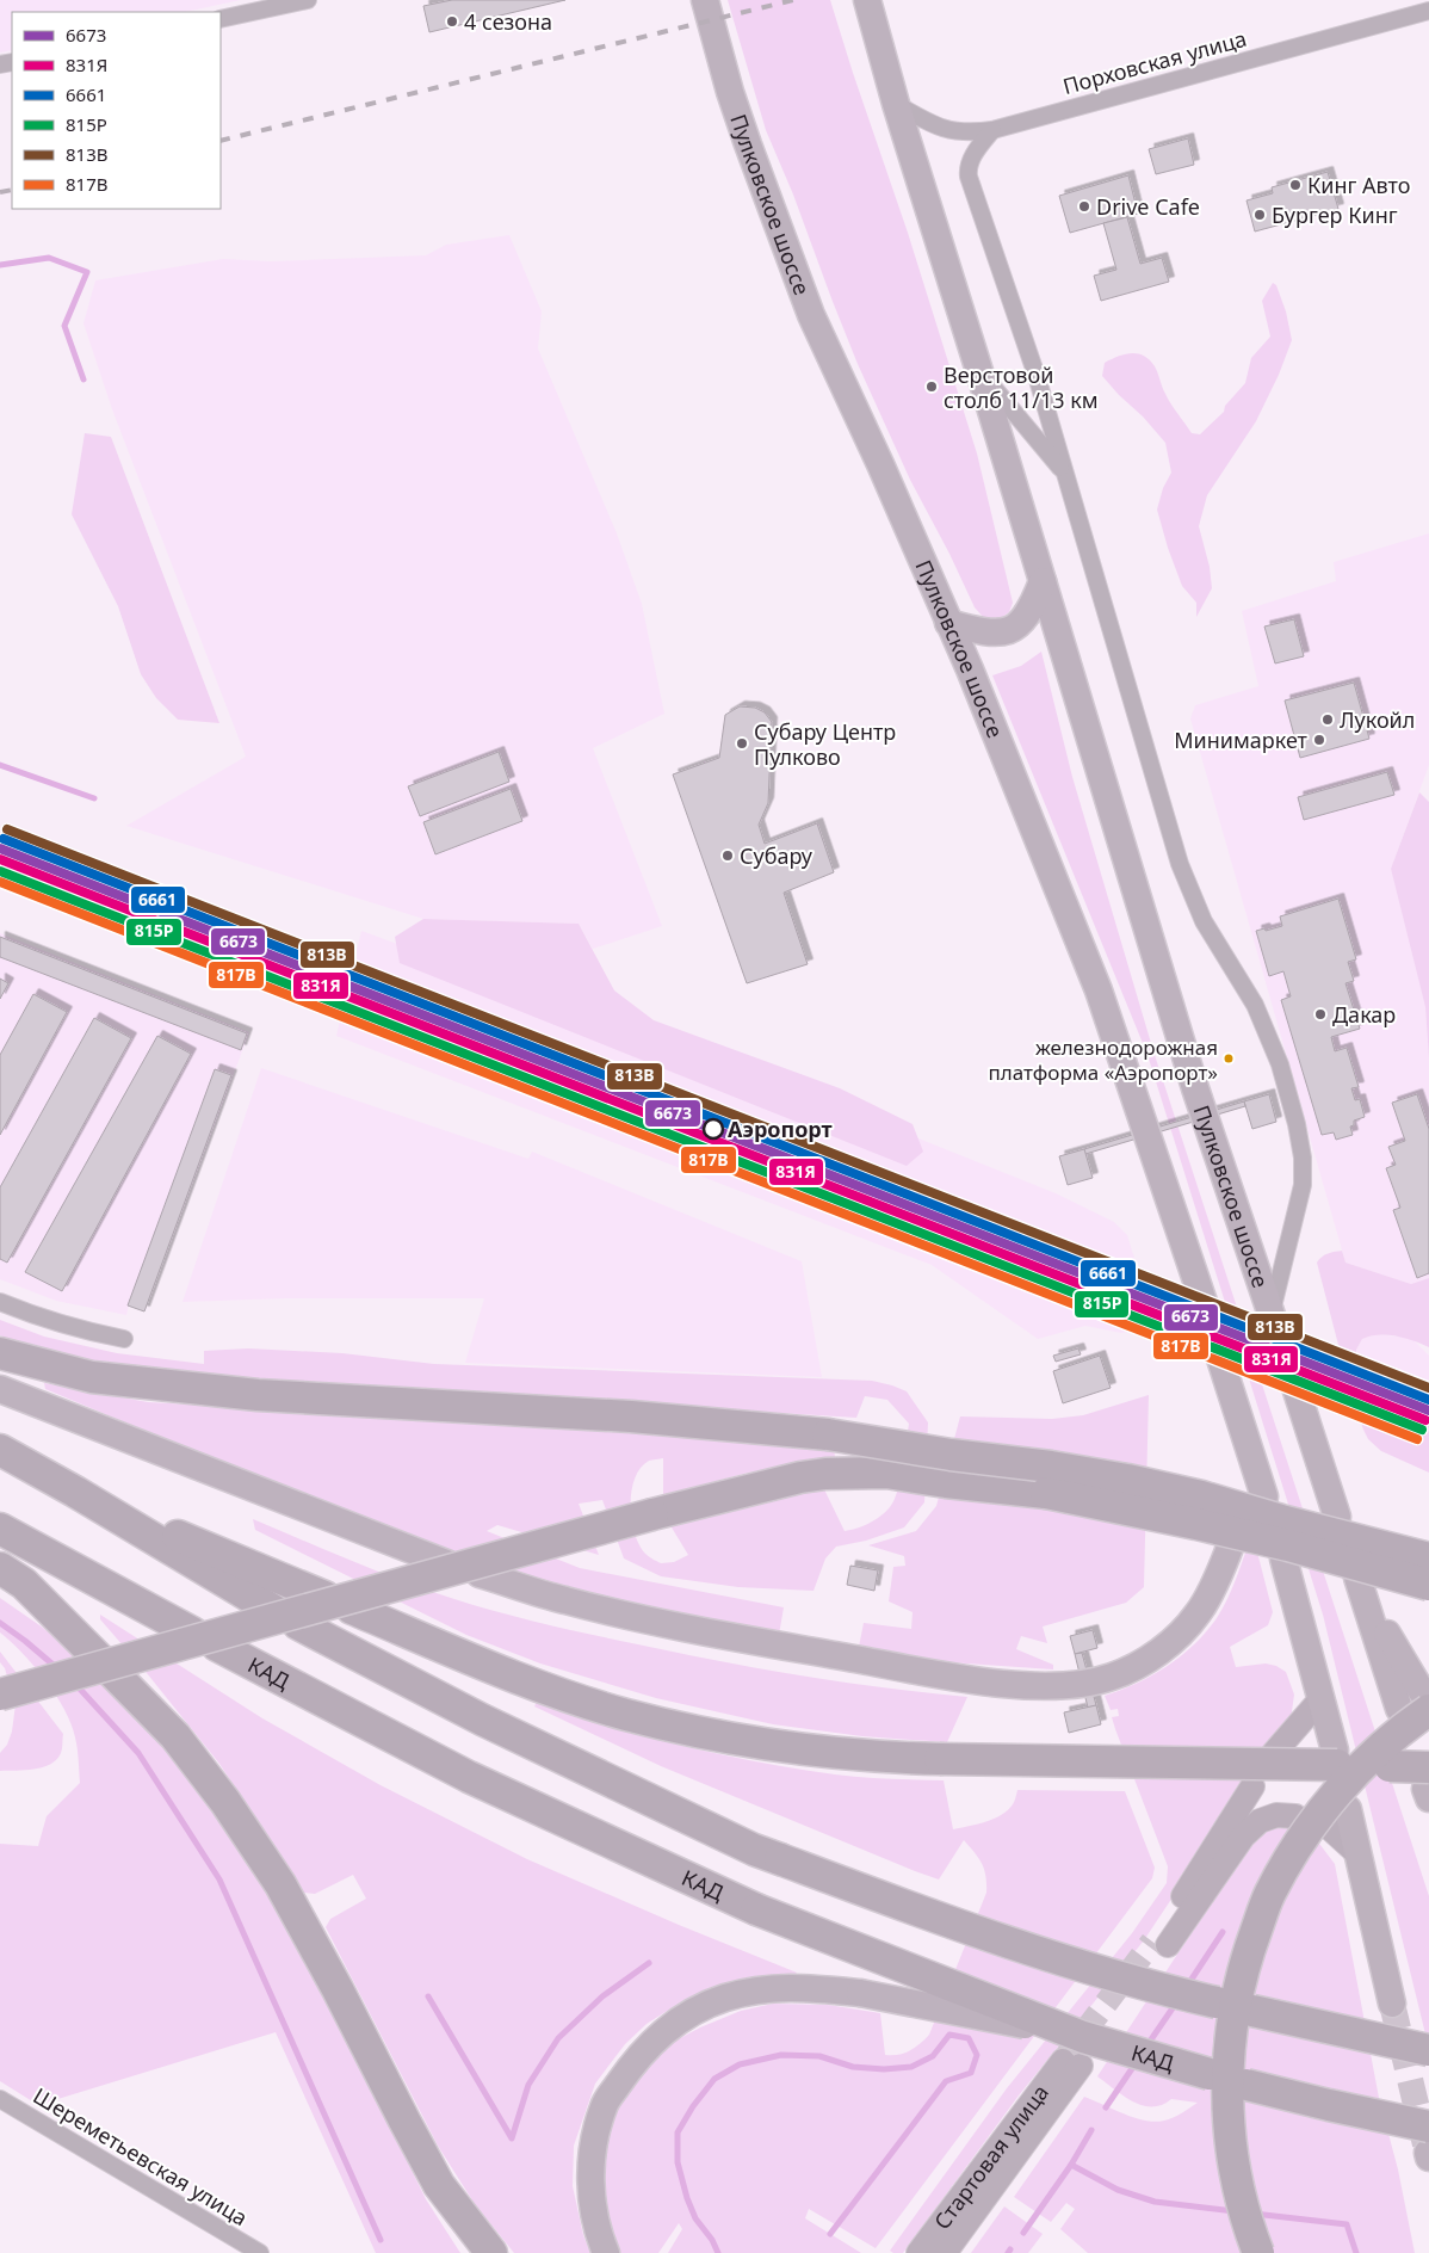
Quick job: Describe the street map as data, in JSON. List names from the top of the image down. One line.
{"streets":{"highway":["КАД"],"main road":["Пулковское шоссе"],"street":["Порховская улица","Шереметьевская улица","Стартовая улица"]},"crossings":[["Порховская улица","Пулковское шоссе"],["КАД","Стартовая улица"]],"places":["4 сезона","Кинг Авто","Drive Cafe","Бургер Кинг","Верстовой столб 11/13 км","Лукойл","Минимаркет","Субару Центр Пулково","Субару","Дакар","железнодорожная платформа «Аэропорт»","Аэропорт"],"lines":["transit line 813В","transit line 6661","transit line 6673","transit line 831Я","transit line 815Р","transit line 817В"],"legend":["6673","831Я","6661","815Р","813В","817В"]}
